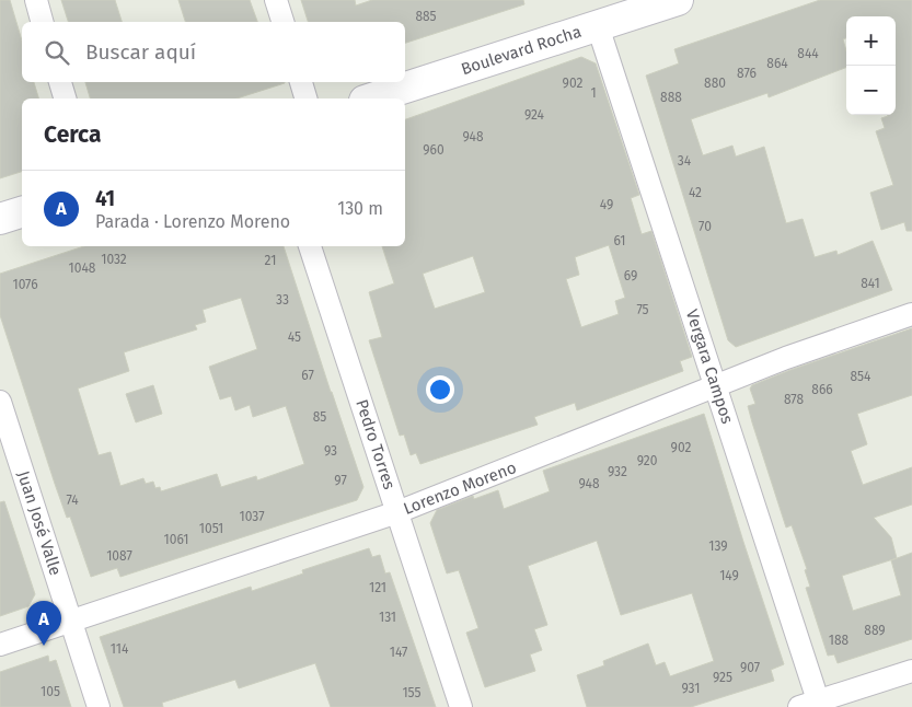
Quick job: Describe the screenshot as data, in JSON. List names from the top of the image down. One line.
{"streets":{"main road":["Boulevard Rocha"],"street":["Vergara Campos","Pedro Torres","Lorenzo Moreno","Juan José Valle"]},"crossings":[["Boulevard Rocha","Vergara Campos"],["Vergara Campos","Lorenzo Moreno"],["Pedro Torres","Lorenzo Moreno"],["Lorenzo Moreno","Juan José Valle"]],"house_numbers":["885","844","864","876","902","880","1","888","924","948","960","34","42","49","70","61","1032","21","1048","69","841","1076","33","75","45","67","854","866","878","85","902","93","920","932","97","948","74","1037","1051","1061","139","1087","149","121","131","889","188","114","147","907","925","931","105","155"],"page":{"map_buttons":["+","−"],"search":"Buscar aquí","heading":"Cerca","list":[{"mark":"A","name":"41","note":"Parada · Lorenzo Moreno","value":"130 m"}],"pins":"A"}}
